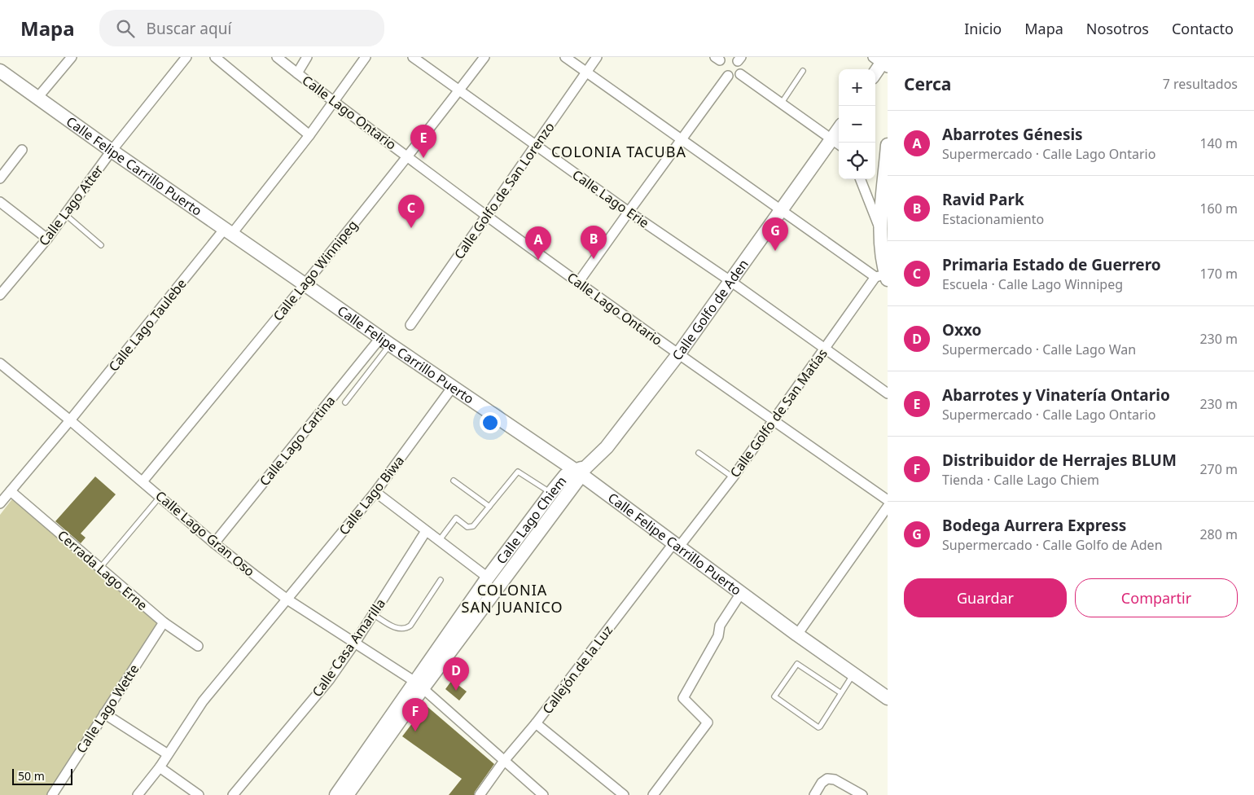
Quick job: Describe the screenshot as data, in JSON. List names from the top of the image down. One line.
{"streets":{"street":["Calle Lago Ontario","Calle Felipe Carrillo Puerto","Calle Golfo de San Lorenzo","Calle Lago Erie","Calle Lago Atter","Calle Lago Winnipeg","Calle Golfo de Aden","Calle Lago Taulebe","Calle Golfo de San Matías","Calle Lago Cartina","Calle Lago Biwa","Calle Lago Chiem","Calle Lago Gran Oso","Cerrada Lago Erne","Calle Casa Amarilla","Callejón de la Luz","Calle Lago Wette"]},"crossings":[["Calle Lago Ontario","Calle Golfo de San Lorenzo"],["Calle Lago Ontario","Calle Lago Winnipeg"],["Calle Lago Ontario","Calle Golfo de Aden"],["Calle Lago Ontario","Calle Lago Taulebe"],["Calle Lago Ontario","Calle Golfo de San Matías"],["Calle Felipe Carrillo Puerto","Calle Lago Atter"],["Calle Felipe Carrillo Puerto","Calle Lago Winnipeg"],["Calle Felipe Carrillo Puerto","Calle Golfo de Aden"],["Calle Felipe Carrillo Puerto","Calle Lago Taulebe"],["Calle Felipe Carrillo Puerto","Calle Golfo de San Matías"],["Calle Felipe Carrillo Puerto","Calle Lago Cartina"],["Calle Felipe Carrillo Puerto","Calle Lago Biwa"],["Calle Felipe Carrillo Puerto","Calle Lago Chiem"],["Calle Felipe Carrillo Puerto","Callejón de la Luz"],["Calle Golfo de San Lorenzo","Calle Lago Erie"],["Calle Lago Erie","Calle Lago Winnipeg"],["Calle Lago Erie","Calle Golfo de Aden"],["Calle Lago Erie","Calle Golfo de San Matías"],["Calle Lago Winnipeg","Calle Lago Gran Oso"],["Calle Golfo de Aden","Calle Lago Chiem"],["Calle Lago Taulebe","Calle Lago Gran Oso"],["Calle Lago Taulebe","Cerrada Lago Erne"],["Calle Golfo de San Matías","Callejón de la Luz"],["Calle Lago Cartina","Calle Lago Gran Oso"],["Calle Lago Biwa","Calle Lago Gran Oso"],["Calle Lago Chiem","Calle Lago Gran Oso"],["Calle Lago Gran Oso","Calle Casa Amarilla"],["Calle Lago Gran Oso","Callejón de la Luz"],["Cerrada Lago Erne","Calle Lago Wette"]],"districts":["COLONIA TACUBA","COLONIA SAN JUANICO"],"scale_bar":"50 m","page":{"header":"Mapa","search":"Buscar aquí","nav":["Inicio","Mapa","Nosotros","Contacto"],"heading":["Cerca","7 resultados"],"map_buttons":["+","−"],"list":[{"mark":"A","name":"Abarrotes Génesis","note":"Supermercado · Calle Lago Ontario","value":"140 m"},{"mark":"B","name":"Ravid Park","note":"Estacionamiento","value":"160 m"},{"mark":"C","name":"Primaria Estado de Guerrero","note":"Escuela · Calle Lago Winnipeg","value":"170 m"},{"mark":"D","name":"Oxxo","note":"Supermercado · Calle Lago Wan","value":"230 m"},{"mark":"E","name":"Abarrotes y Vinatería Ontario","note":"Supermercado · Calle Lago Ontario","value":"230 m"},{"mark":"F","name":"Distribuidor de Herrajes BLUM","note":"Tienda · Calle Lago Chiem","value":"270 m"},{"mark":"G","name":"Bodega Aurrera Express","note":"Supermercado · Calle Golfo de Aden","value":"280 m"}],"pins":["E","C","G","B","A","D","F"],"buttons":["Guardar","Compartir"],"scale":"50 m"}}
